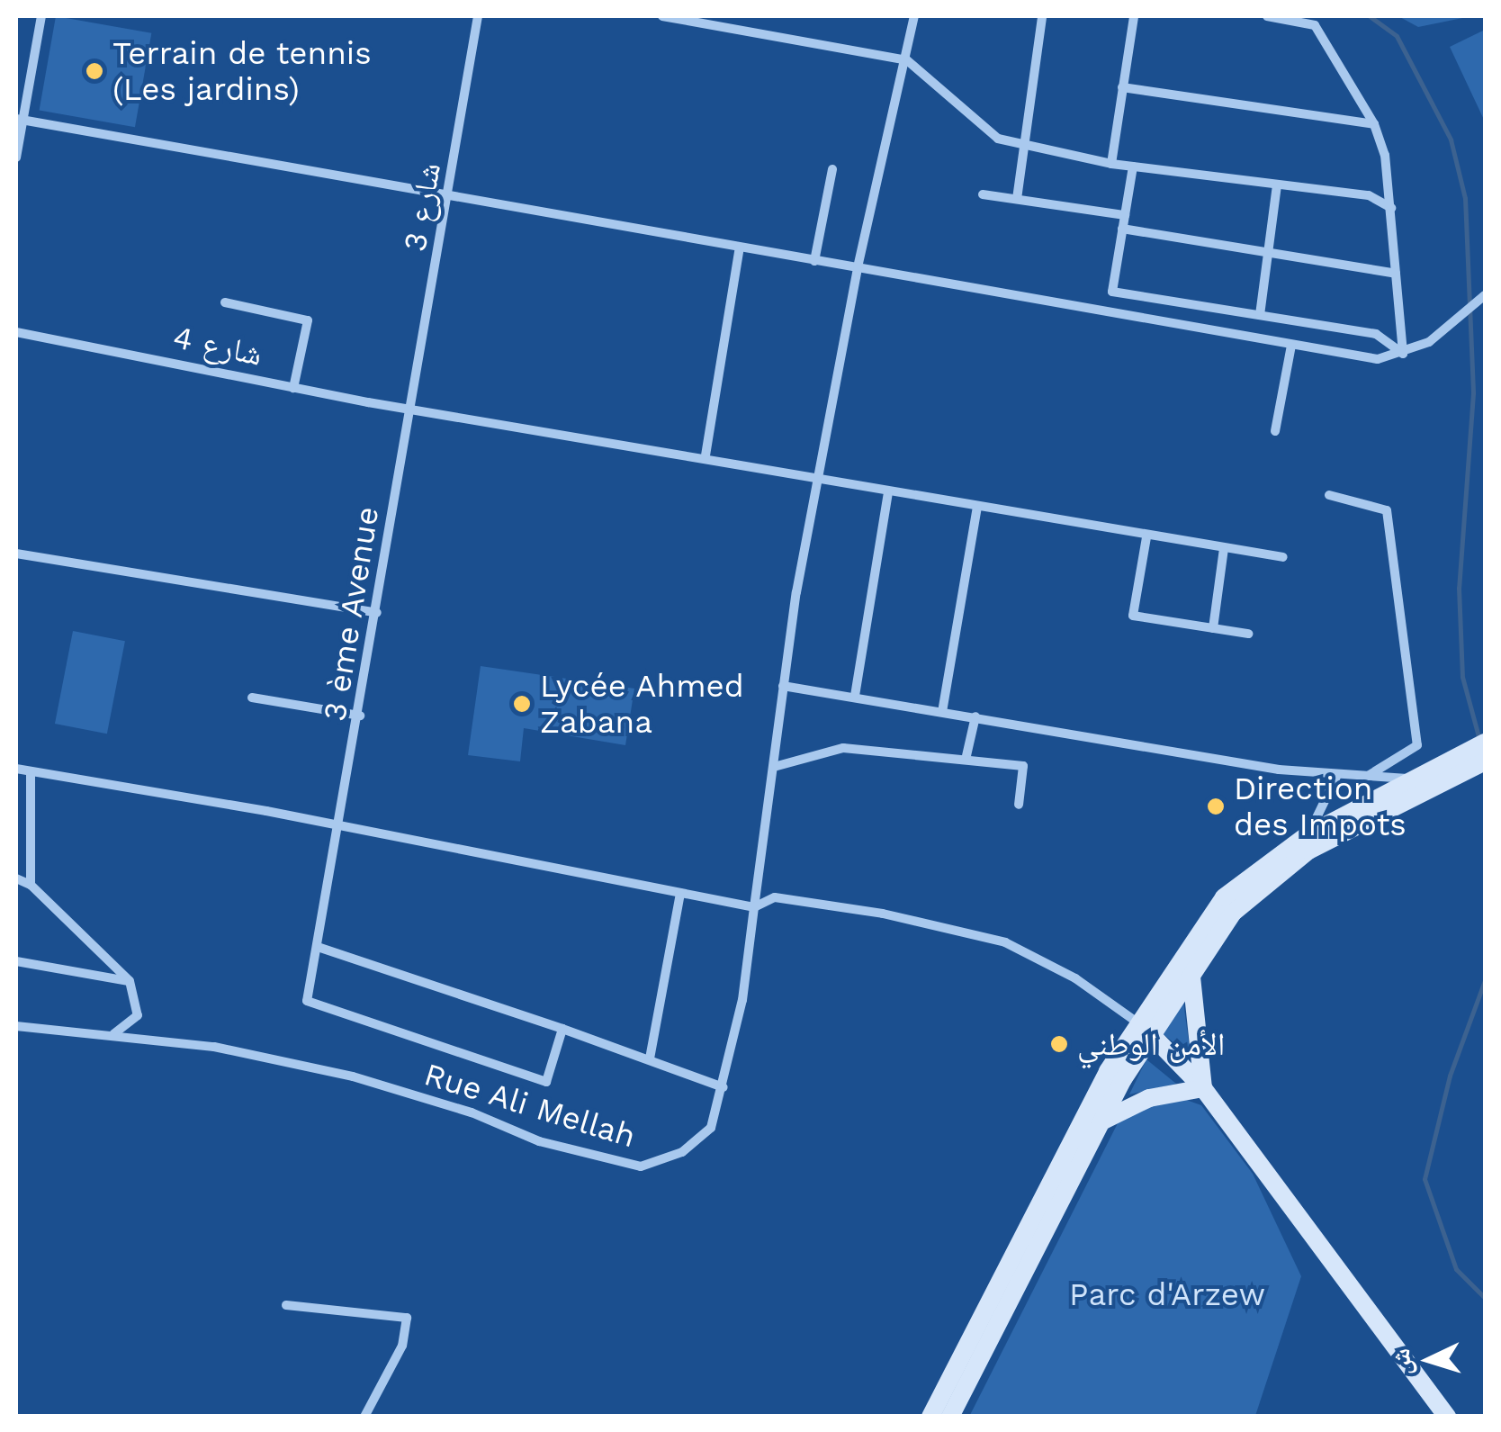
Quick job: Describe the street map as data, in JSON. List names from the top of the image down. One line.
{"streets":{"street":["شارع 3","شارع 4","3 ème Avenue","Rue Ali Mellah"]},"crossings":[["شارع 3","شارع 4"],["شارع 3","3 ème Avenue"],["شارع 4","3 ème Avenue"],["شارع 4","Rue Ali Mellah"]],"parks":["Parc d'Arzew"],"places":["Terrain de tennis (Les jardins)","Lycée Ahmed Zabana","Direction des Impots","الأمن الوطني"],"north":"left"}
